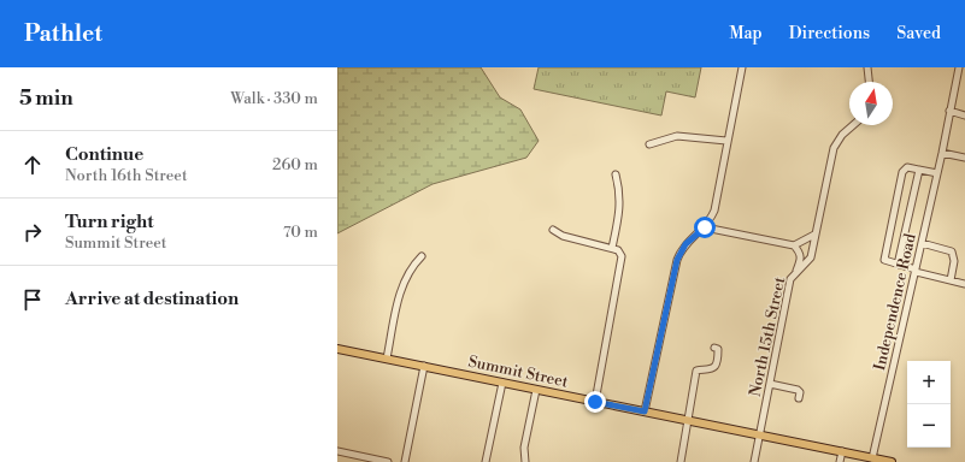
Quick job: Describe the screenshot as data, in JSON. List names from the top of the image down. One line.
{"streets":{"main road":["Summit Street"],"street":["Independence Road","North 15th Street"]},"crossings":[["Independence Road","Summit Street"],["North 15th Street","Summit Street"]],"north":"top","page":{"header":"Pathlet","nav":["Map","Directions","Saved"],"heading":["5 min","Walk · 330 m"],"list":[["Continue","North 16th Street","260 m"],["Turn right","Summit Street","70 m"],"Arrive at destination"],"map_buttons":["+","−"]}}
